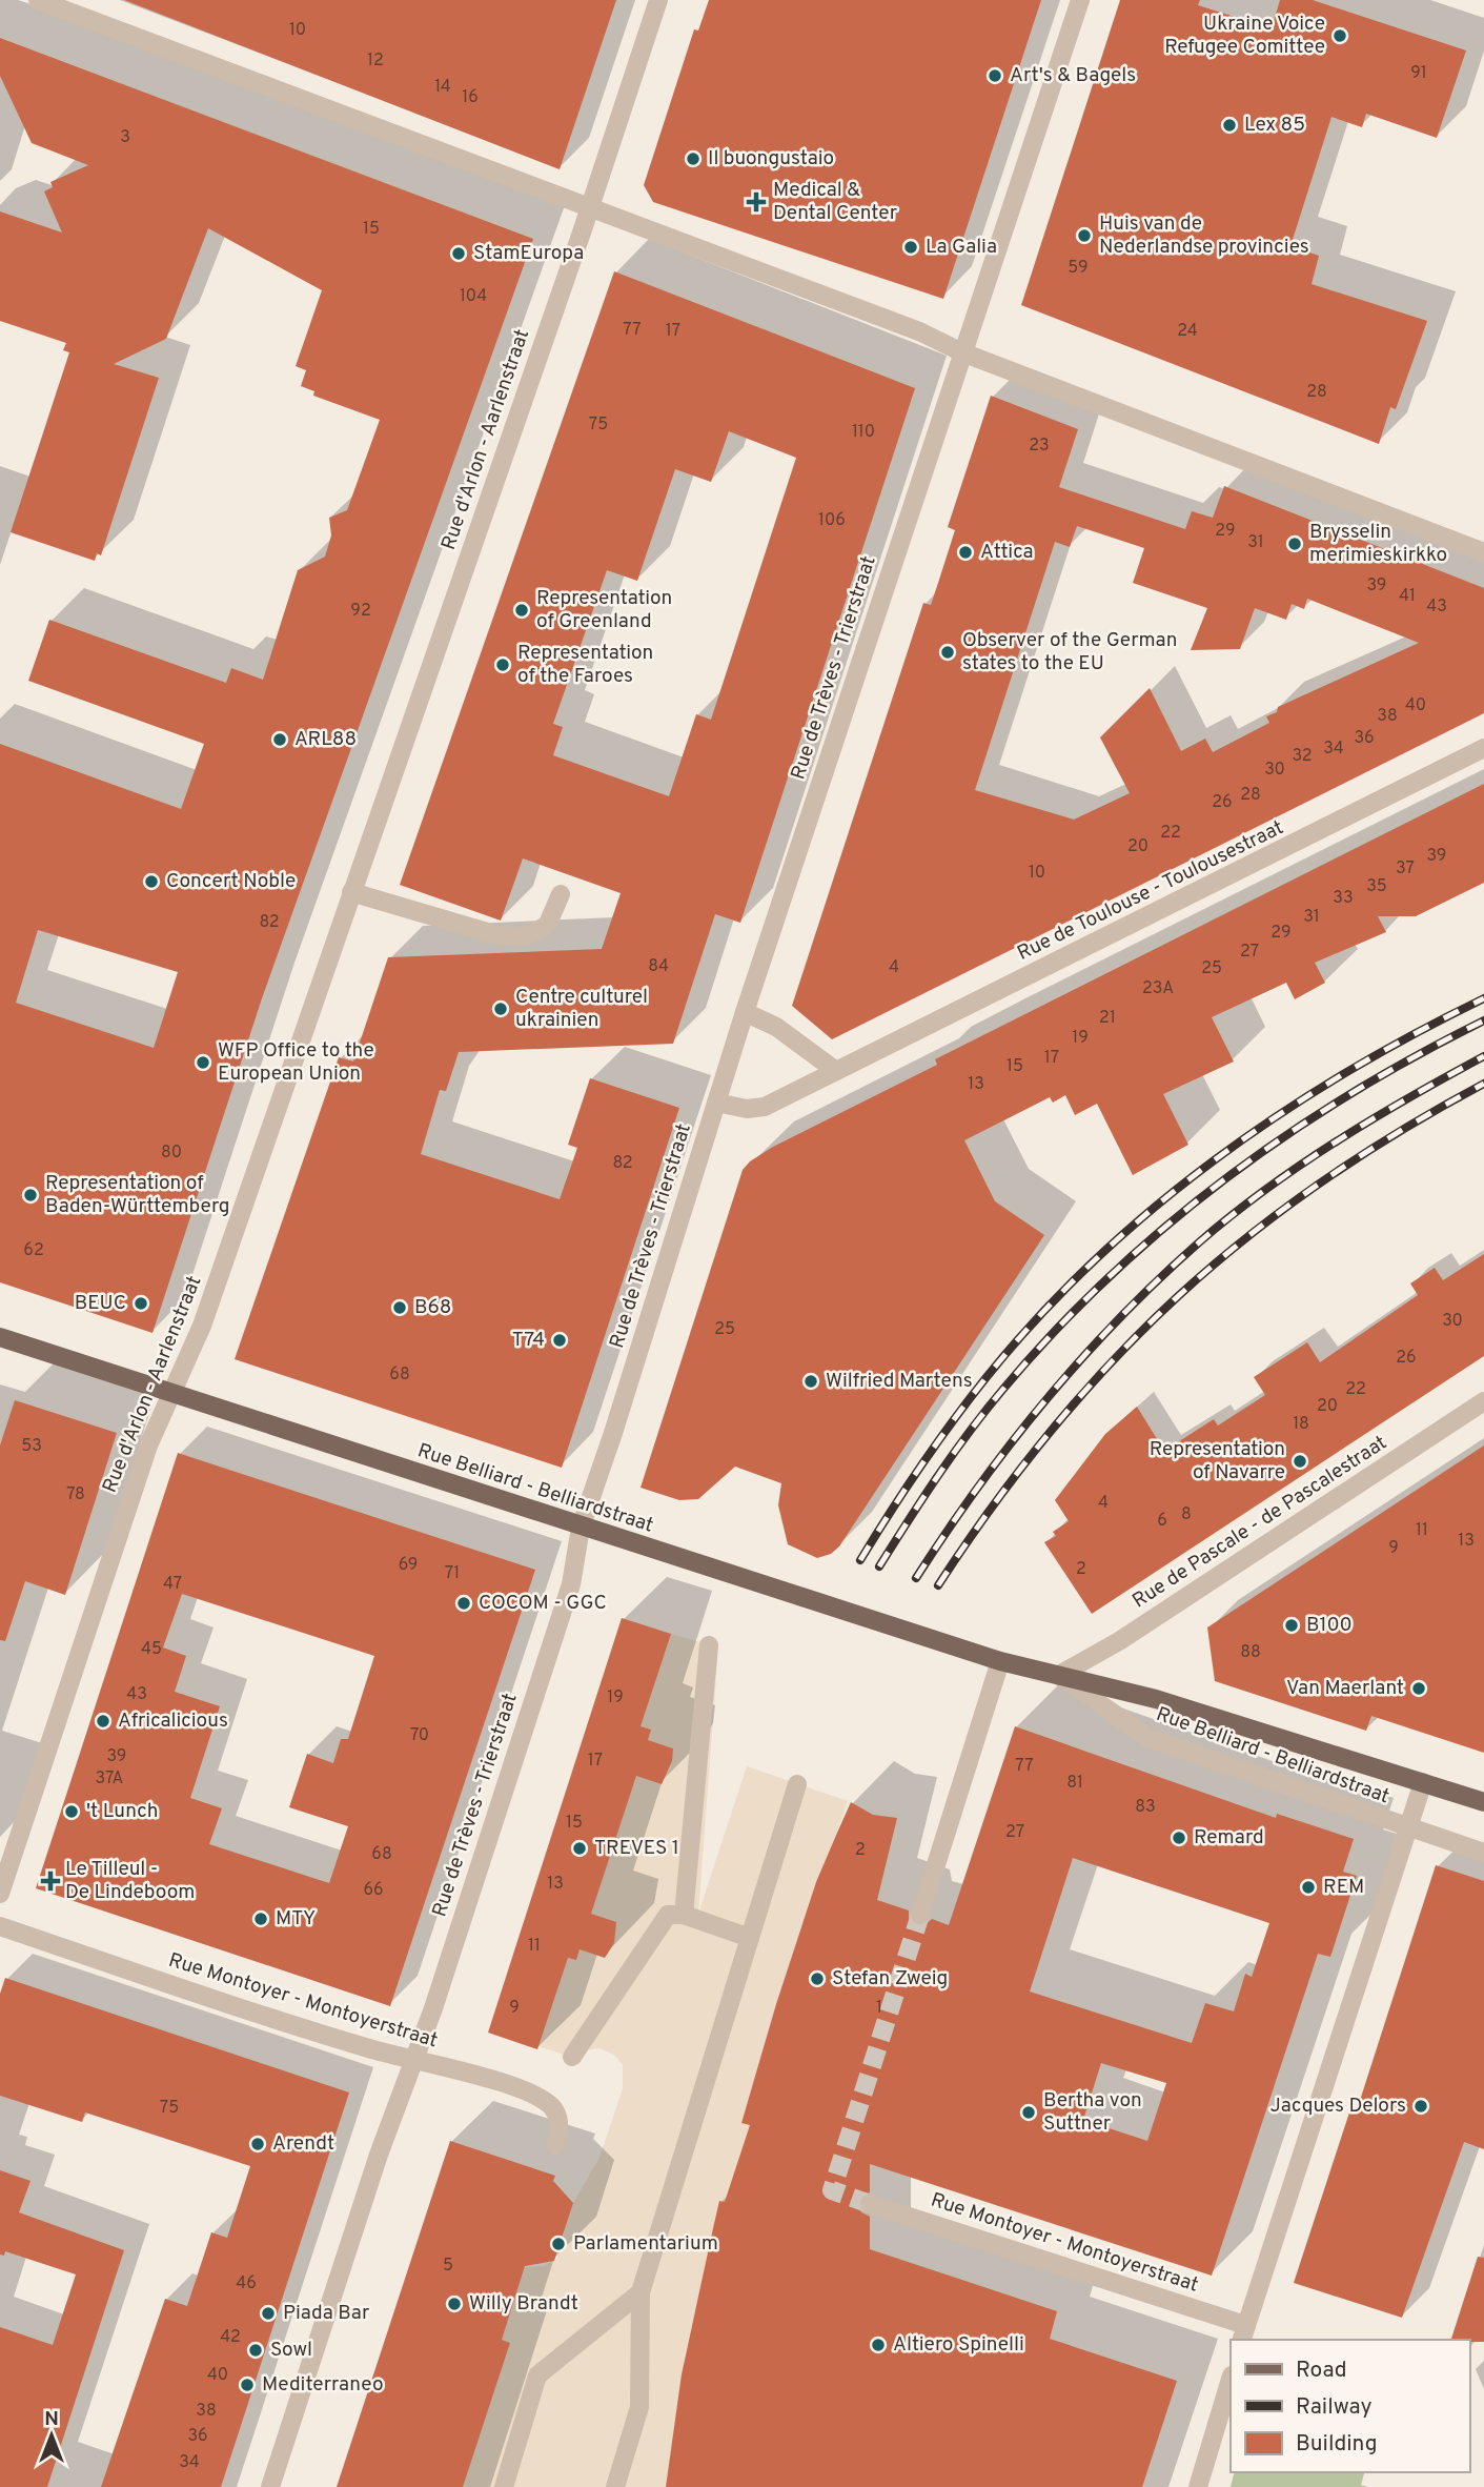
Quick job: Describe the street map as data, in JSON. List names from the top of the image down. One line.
{"streets":{"main road":["Rue Belliard - Belliardstraat"],"street":["Rue d'Arlon - Aarlenstraat","Rue de Trèves - Trierstraat","Rue de Toulouse - Toulousestraat","Rue de Pascale - de Pascalestraat","Rue Montoyer - Montoyerstraat"]},"crossings":[["Rue d'Arlon - Aarlenstraat","Rue Belliard - Belliardstraat"],["Rue de Trèves - Trierstraat","Rue de Toulouse - Toulousestraat"],["Rue de Trèves - Trierstraat","Rue Belliard - Belliardstraat"],["Rue de Trèves - Trierstraat","Rue Montoyer - Montoyerstraat"],["Rue Belliard - Belliardstraat","Rue de Pascale - de Pascalestraat"]],"places":{"other":["Ukraine Voice Refugee Comittee","Art's & Bagels","Lex 85","Il buongustaio","Huis van de Nederlandse provincies","La Galia","StamEuropa","Brysselin merimieskirkko","Attica","Representation of Greenland","Observer of the German states to the EU","Representation of the Faroes","ARL88","Concert Noble","Centre culturel ukrainien","WFP Office to the European Union","Representation of Baden-Württemberg","BEUC","B68","T74","Wilfried Martens","Representation of Navarre","COCOM - GGC","B100","Van Maerlant","Africalicious","'t Lunch","Remard","TREVES 1","REM","MTY","Stefan Zweig","Jacques Delors","Bertha von Suttner","Arendt","Parlamentarium","Willy Brandt","Piada Bar","Altiero Spinelli","Sowl","Mediterraneo"],"health":["Medical & Dental Center","Le Tilleul - De Lindeboom"]},"house_numbers":["10","12","91","14","16","3","15","59","104","77","17","24","28","75","110","23","106","29","31","39","41","43","92","40","38","36","34","32","30","28","26","22","20","39","37","10","35","33","31","82","29","27","84","4","25","23A","21","19","17","15","13","80","82","62","30","25","26","68","22","20","18","53","78","4","8","6","11","13","9","69","2","71","47","45","88","43","19","70","39","17","77","37A","81","83","15","27","2","68","13","66","11","9","1","75","5","46","42","40","38","36","34"],"legend":["Road","Railway","Building"],"north":"top"}
